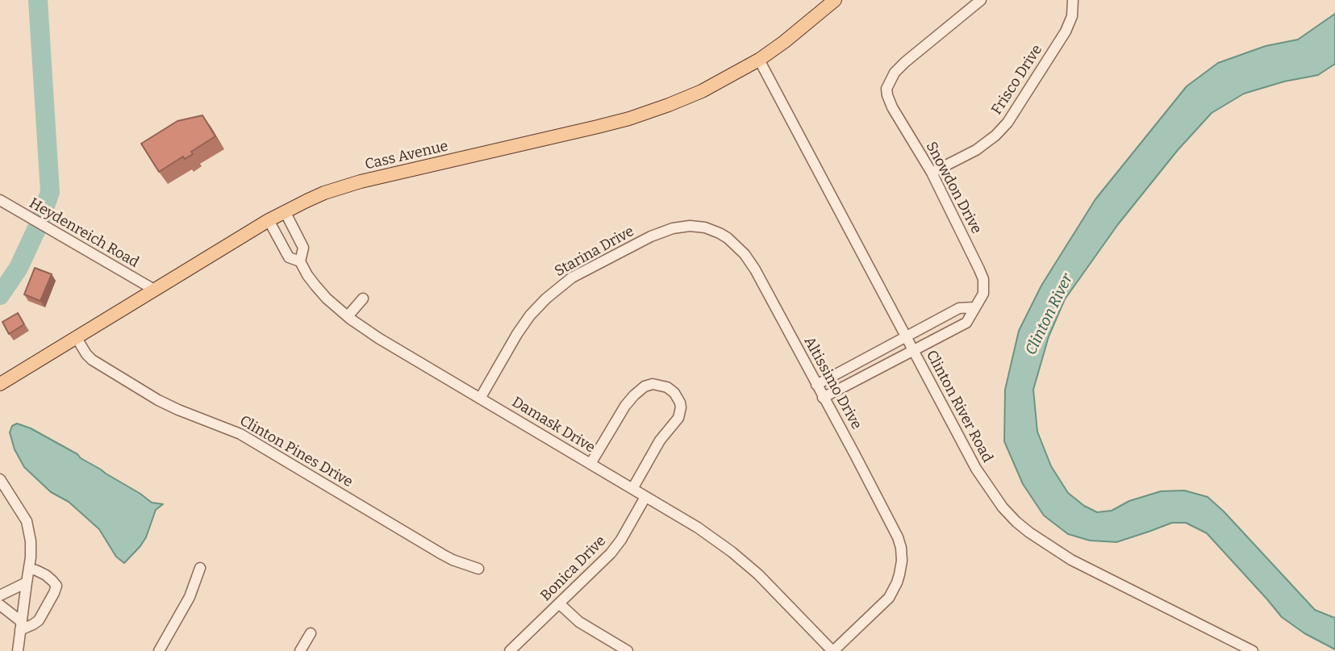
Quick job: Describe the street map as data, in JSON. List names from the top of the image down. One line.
{"streets":{"main road":["Cass Avenue"],"street":["Frisco Drive","Snowdon Drive","Heydenreich Road","Starina Drive","Altissimo Drive","Clinton River Road","Damask Drive","Clinton Pines Drive","Bonica Drive"]},"crossings":[["Frisco Drive","Snowdon Drive"],["Cass Avenue","Heydenreich Road"],["Cass Avenue","Clinton River Road"],["Cass Avenue","Damask Drive"],["Cass Avenue","Clinton Pines Drive"],["Snowdon Drive","Altissimo Drive"],["Snowdon Drive","Clinton River Road"],["Starina Drive","Altissimo Drive"],["Starina Drive","Damask Drive"],["Altissimo Drive","Damask Drive"],["Damask Drive","Bonica Drive"]],"water":["Clinton River"]}
